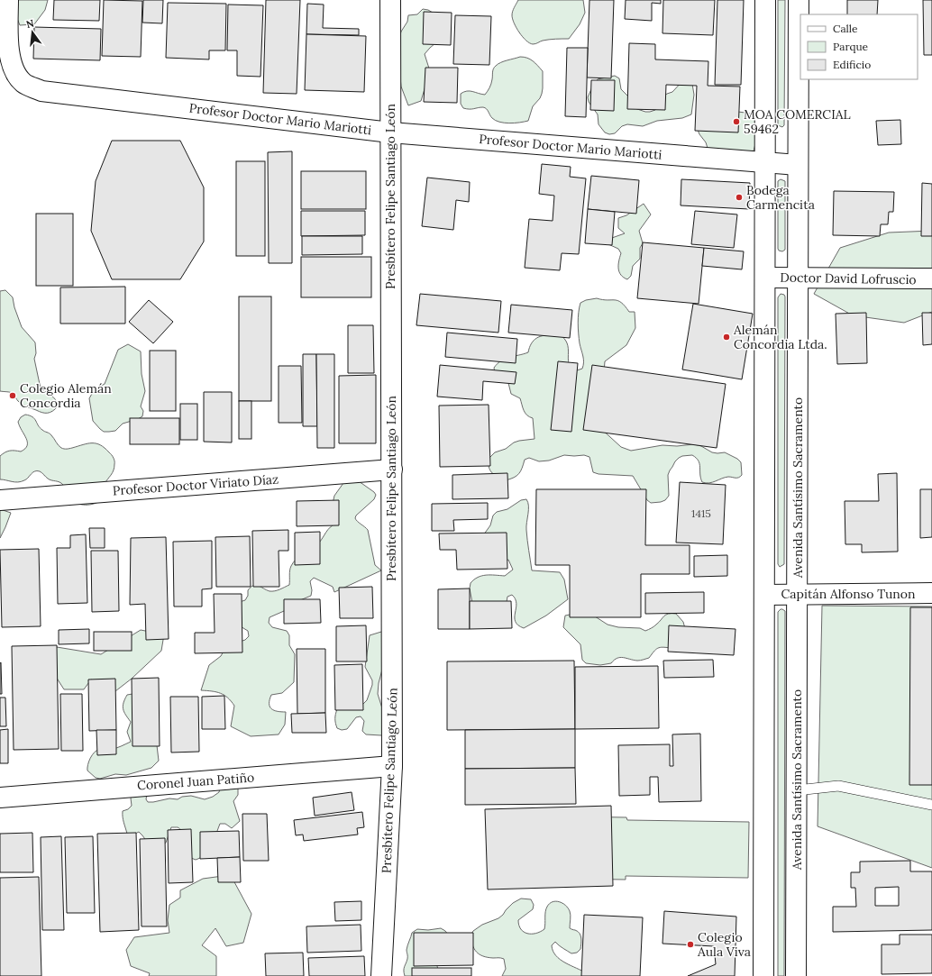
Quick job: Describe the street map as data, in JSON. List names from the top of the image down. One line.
{"streets":{"street":["Profesor Doctor Mario Mariotti","Presbítero Felipe Santiago León","Doctor David Lofruscio","Profesor Doctor Viriato Díaz","Avenida Santísimo Sacramento","Capitán Alfonso Tunon","Coronel Juan Patiño"]},"crossings":[["Profesor Doctor Mario Mariotti","Presbítero Felipe Santiago León"],["Profesor Doctor Mario Mariotti","Avenida Santísimo Sacramento"],["Presbítero Felipe Santiago León","Profesor Doctor Viriato Díaz"],["Presbítero Felipe Santiago León","Coronel Juan Patiño"],["Doctor David Lofruscio","Avenida Santísimo Sacramento"],["Avenida Santísimo Sacramento","Capitán Alfonso Tunon"]],"places":["MOA COMERCIAL 59462","Bodega Carmencita","Alemán Concordia Ltda.","Colegio Alemán Concordia","Colegio Aula Viva"],"house_numbers":["1415"],"legend":["Calle","Parque","Edificio"],"north":"top"}
